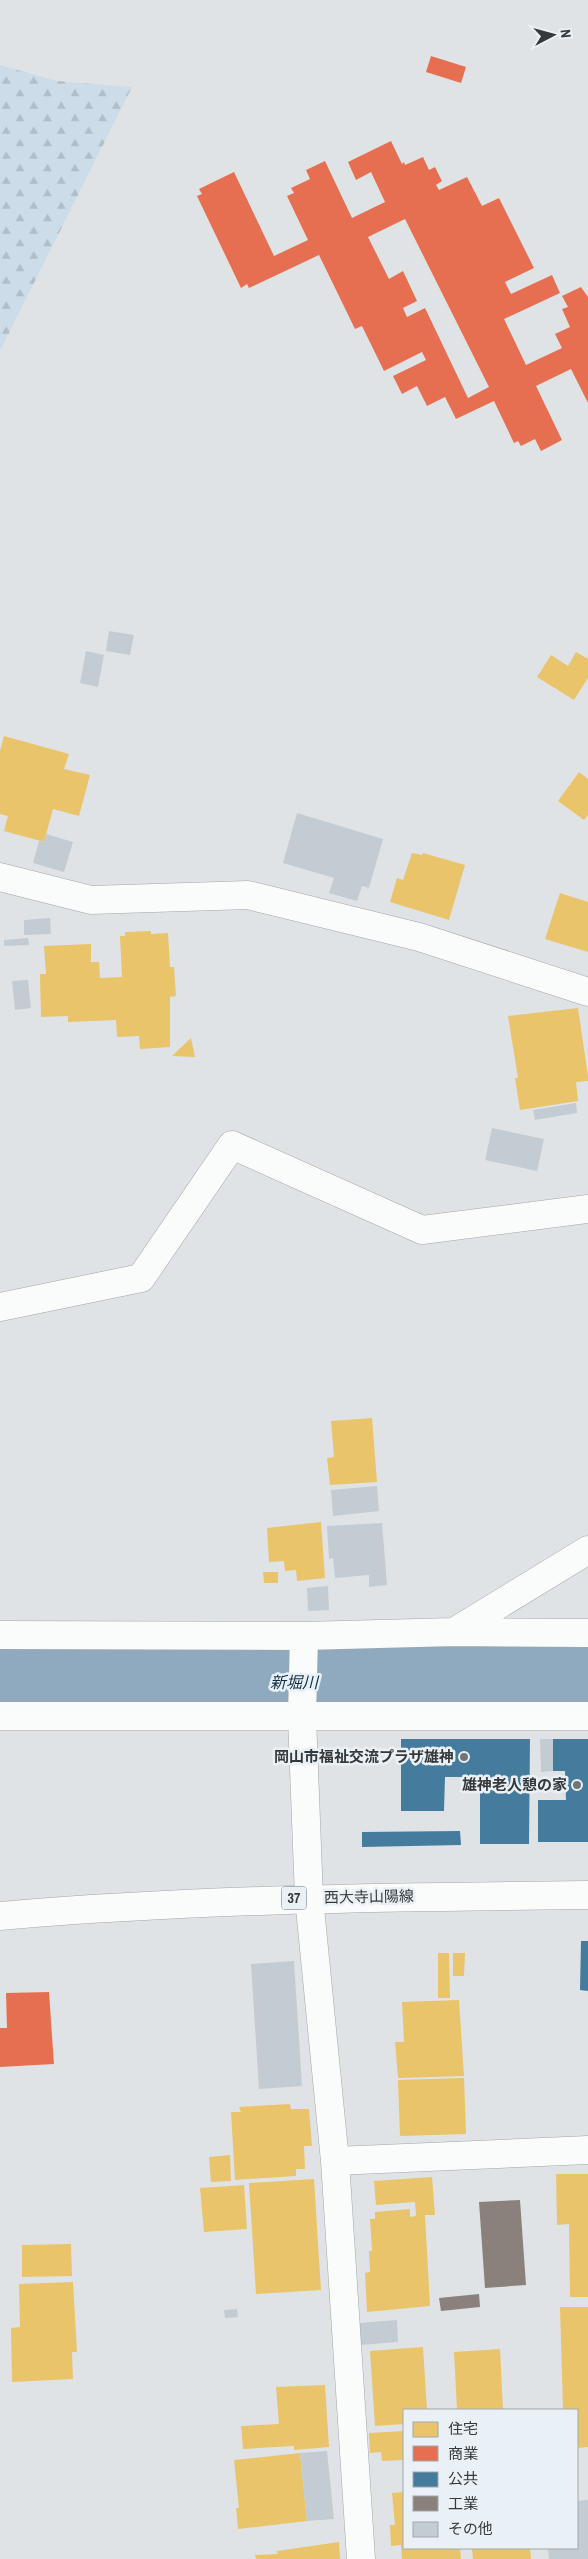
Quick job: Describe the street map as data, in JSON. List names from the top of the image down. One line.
{"streets":{"street":["西大寺山陽線","37"]},"water":["新堀川"],"places":["岡山市福祉交流プラザ雄神","雄神老人憩の家"],"legend":["住宅","商業","公共","工業","その他"],"north":"right"}
